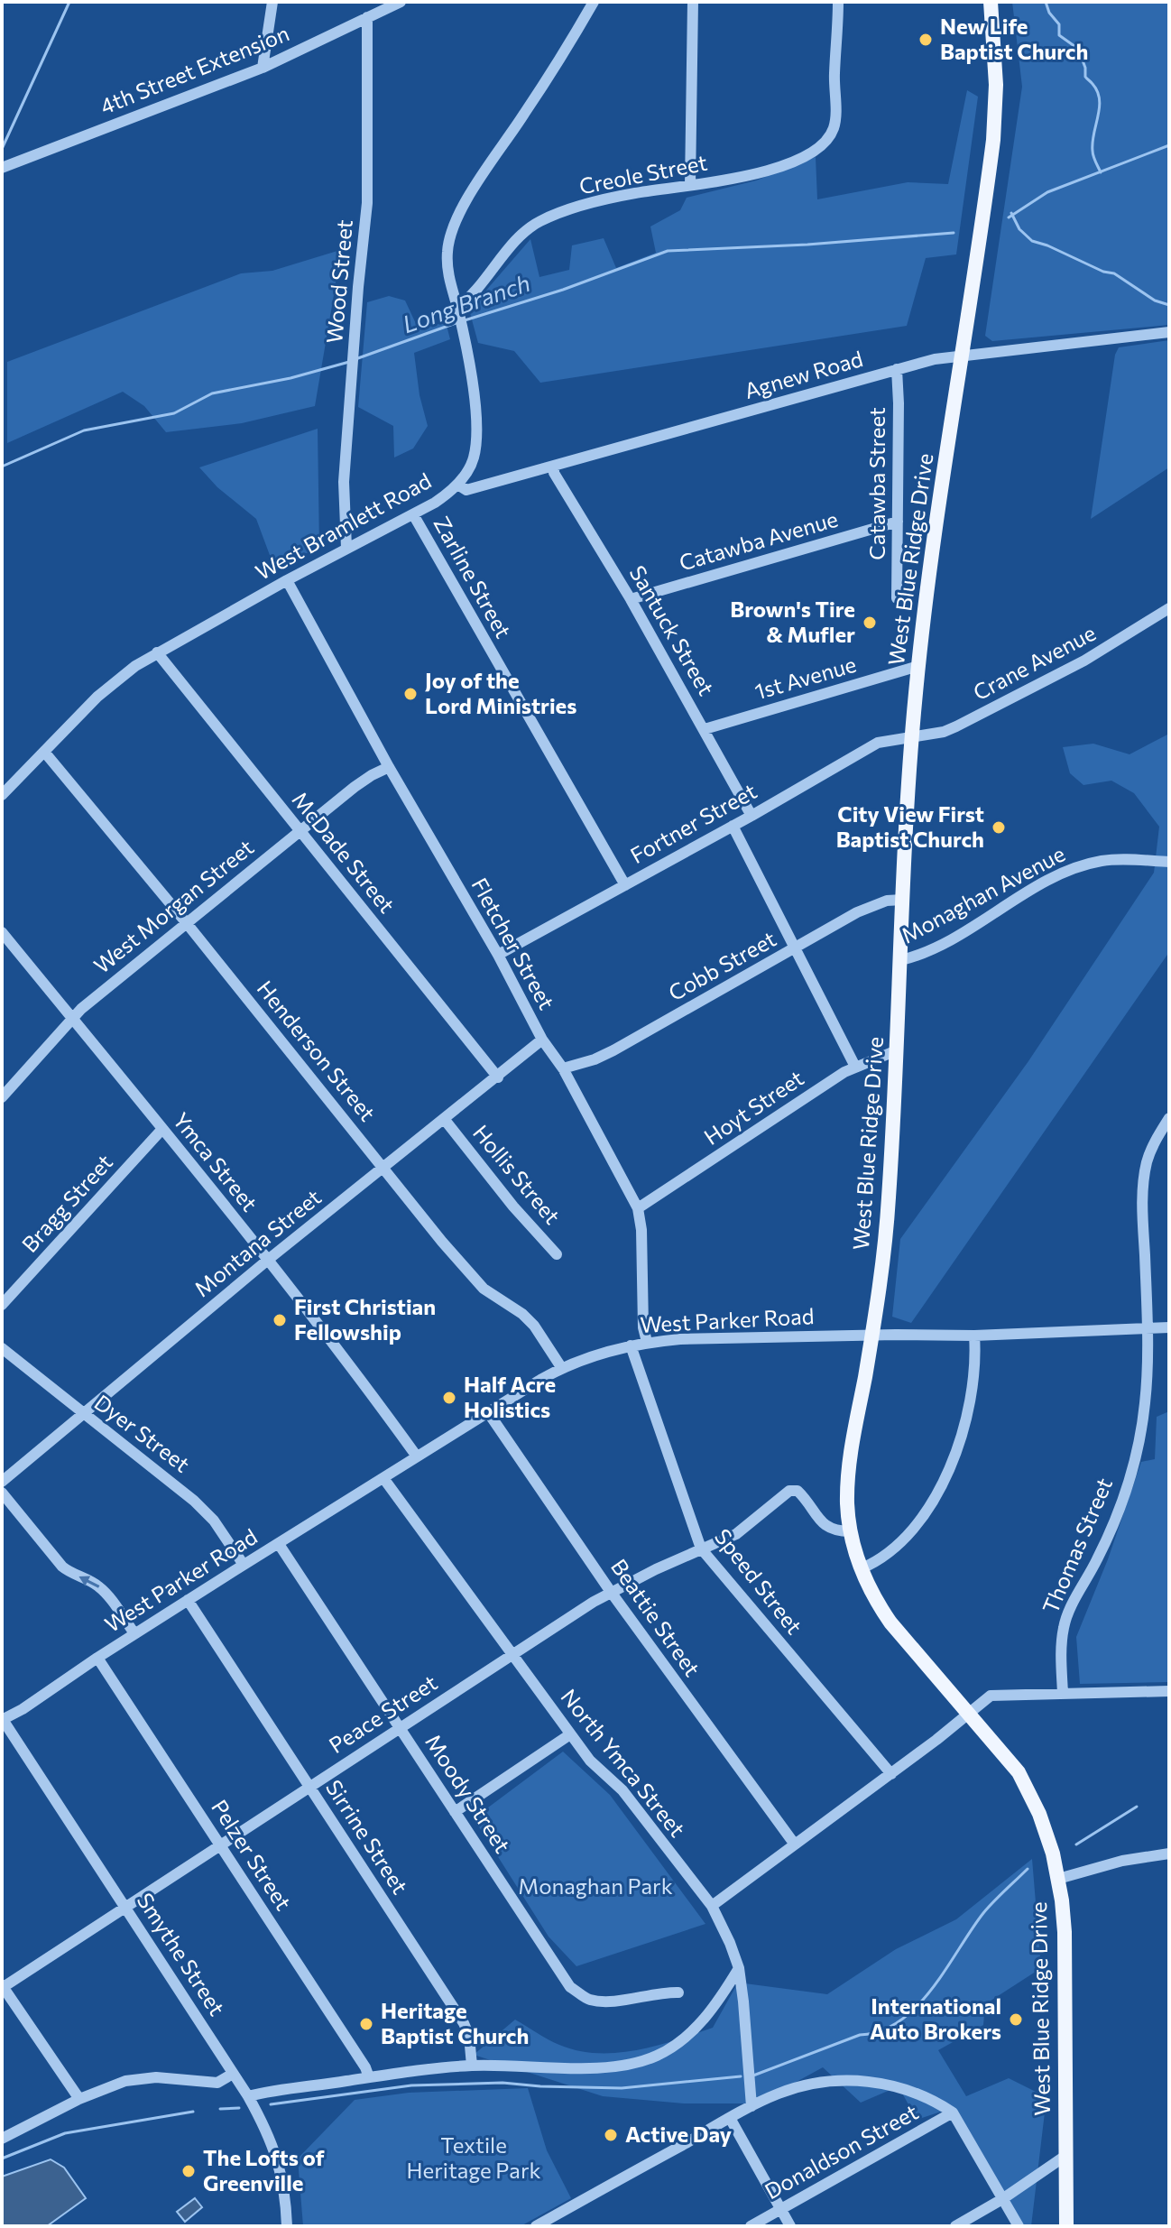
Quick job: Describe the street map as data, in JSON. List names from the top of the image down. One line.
{"streets":{"main road":["West Blue Ridge Drive"],"street":["4th Street Extension","Creole Street","Wood Street","Agnew Road","Catawba Street","West Bramlett Road","Catawba Avenue","Zarline Street","Santuck Street","Crane Avenue","1st Avenue","Fortner Street","McDade Street","Monaghan Avenue","West Morgan Street","Fletcher Street","Cobb Street","Henderson Street","Hoyt Street","Ymca Street","Hollis Street","Bragg Street","Montana Street","West Parker Road","Dyer Street","Thomas Street","Speed Street","Beattie Street","Peace Street","North Ymca Street","Moody Street","Sirrine Street","Pelzer Street","Smythe Street","Donaldson Street"]},"crossings":[["4th Street Extension","Wood Street"],["Creole Street","West Bramlett Road"],["Wood Street","West Bramlett Road"],["Agnew Road","Catawba Street"],["Agnew Road","West Bramlett Road"],["Agnew Road","West Blue Ridge Drive"],["Agnew Road","Santuck Street"],["Catawba Street","Catawba Avenue"],["West Bramlett Road","Zarline Street"],["West Bramlett Road","McDade Street"],["West Bramlett Road","Fletcher Street"],["West Bramlett Road","Henderson Street"],["Catawba Avenue","Santuck Street"],["West Blue Ridge Drive","Crane Avenue"],["West Blue Ridge Drive","1st Avenue"],["West Blue Ridge Drive","Fortner Street"],["West Blue Ridge Drive","Monaghan Avenue"],["West Blue Ridge Drive","Cobb Street"],["West Blue Ridge Drive","Hoyt Street"],["West Blue Ridge Drive","West Parker Road"],["West Blue Ridge Drive","Peace Street"],["Zarline Street","Fortner Street"],["Santuck Street","1st Avenue"],["Santuck Street","Fortner Street"],["Crane Avenue","Fortner Street"],["Fortner Street","Fletcher Street"],["McDade Street","West Morgan Street"],["McDade Street","Montana Street"],["West Morgan Street","Fletcher Street"],["West Morgan Street","Henderson Street"],["West Morgan Street","Ymca Street"],["Fletcher Street","Cobb Street"],["Fletcher Street","Hoyt Street"],["Fletcher Street","Montana Street"],["Fletcher Street","West Parker Road"],["Henderson Street","Montana Street"],["Henderson Street","West Parker Road"],["Ymca Street","Bragg Street"],["Ymca Street","Montana Street"],["Ymca Street","West Parker Road"],["Hollis Street","Montana Street"],["Montana Street","Dyer Street"],["West Parker Road","Dyer Street"],["West Parker Road","Thomas Street"],["West Parker Road","Speed Street"],["West Parker Road","Beattie Street"],["West Parker Road","North Ymca Street"],["West Parker Road","Moody Street"],["West Parker Road","Sirrine Street"],["West Parker Road","Pelzer Street"],["West Parker Road","Smythe Street"],["Speed Street","Peace Street"],["Beattie Street","Peace Street"],["Peace Street","North Ymca Street"],["Peace Street","Moody Street"],["Peace Street","Sirrine Street"],["Peace Street","Pelzer Street"],["Peace Street","Smythe Street"]],"water":["Long Branch"],"parks":["Monaghan Park","Textile Heritage Park"],"places":["New Life Baptist Church","Brown's Tire & Mufler","Joy of the Lord Ministries","City View First Baptist Church","First Christian Fellowship","Half Acre Holistics","International Auto Brokers","Heritage Baptist Church","Active Day","The Lofts of Greenville"]}
